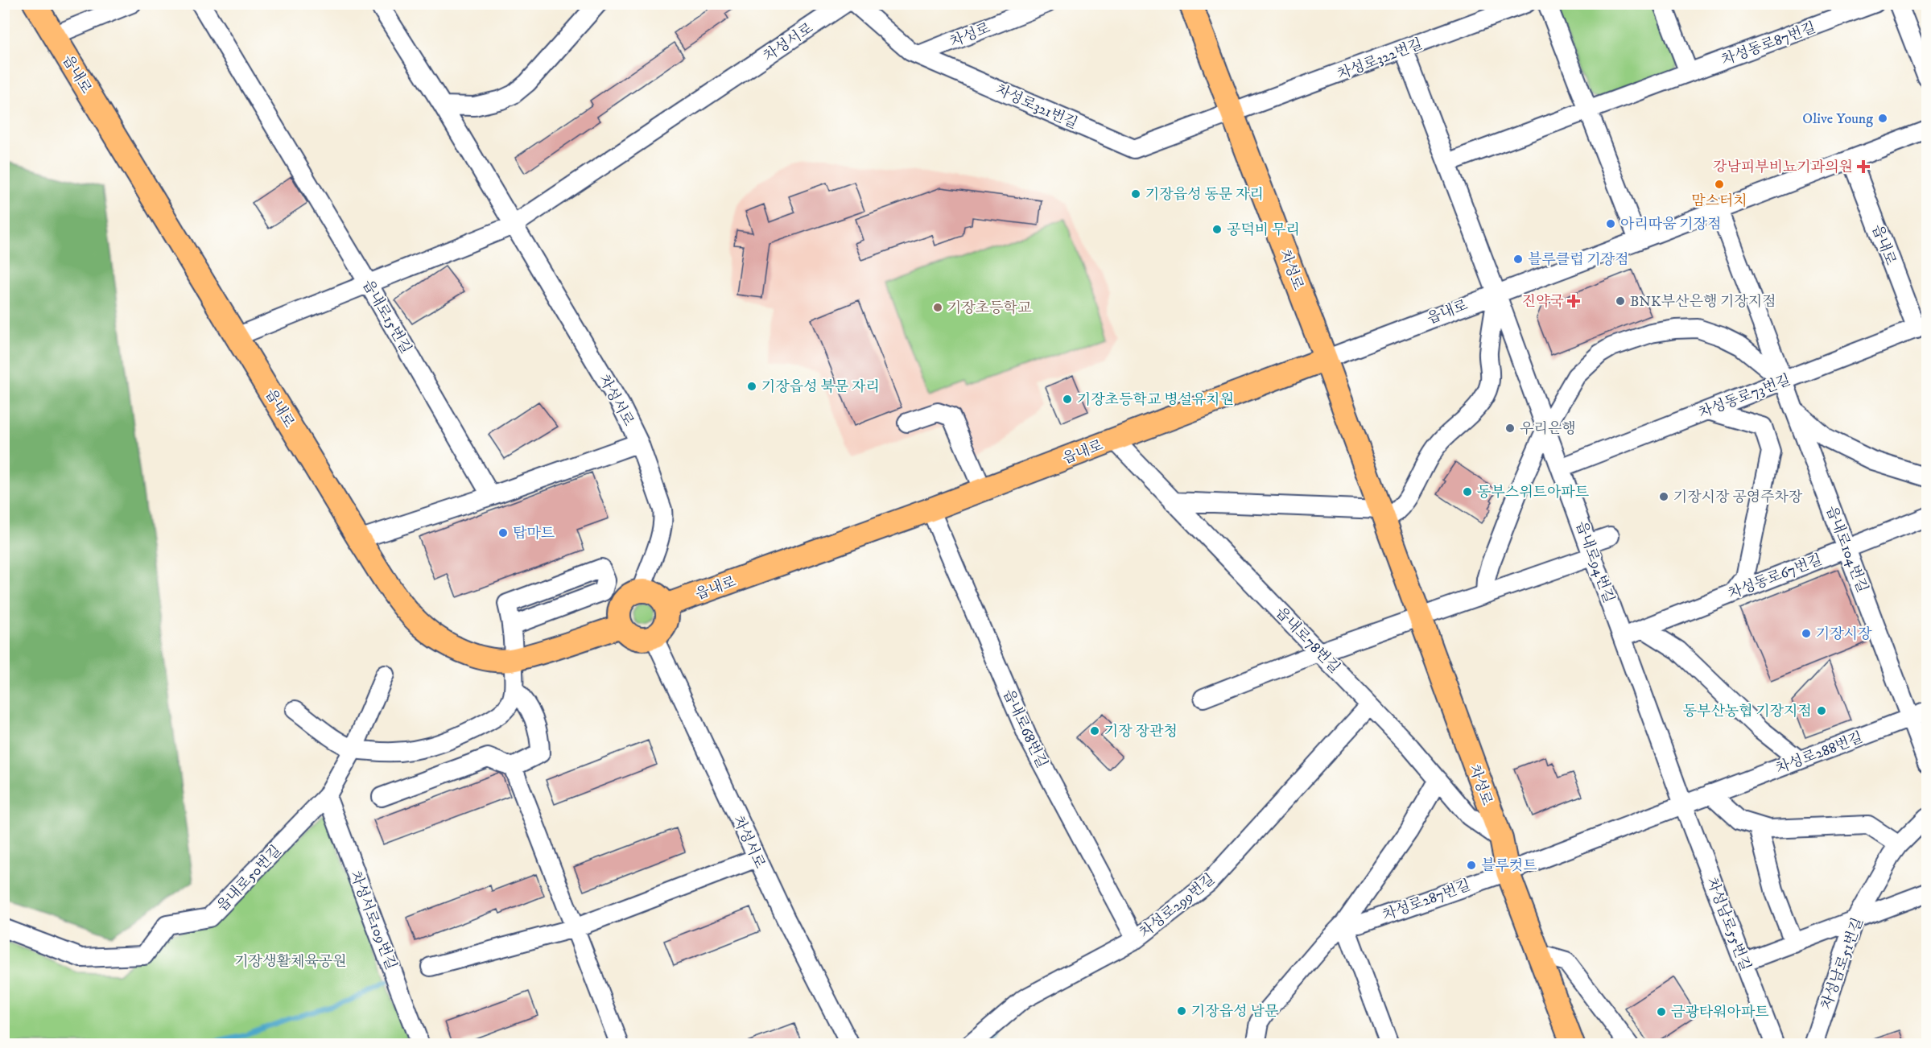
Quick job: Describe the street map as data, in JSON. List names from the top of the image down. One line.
{"streets":{"main road":["차성로","읍내로"],"street":["차성서로","차성동로87번길","차성로322번길","차성로321번길","읍내로15번길","차성동로73번길","읍내로104번길","읍내로94번길","차성동로67번길","읍내로78번길","읍내로68번길","차성로288번길","읍내로50번길","차성로287번길","차성로299번길","차성서로109번길","차성남로55번길","차성남로51번길"]},"crossings":[["차성로","차성로322번길"],["차성로","읍내로"],["차성로","차성로321번길"],["차성로","읍내로78번길"],["차성로","차성로288번길"],["차성로","차성로287번길"],["차성서로","읍내로"],["차성로322번길","차성로321번길"],["읍내로","차성동로73번길"],["읍내로","읍내로104번길"],["읍내로","읍내로94번길"],["읍내로","읍내로78번길"],["읍내로","읍내로68번길"],["차성동로73번길","읍내로104번길"],["차성동로73번길","읍내로94번길"],["읍내로104번길","차성동로67번길"],["읍내로104번길","차성로288번길"],["읍내로94번길","차성동로67번길"],["읍내로94번길","차성로288번길"],["읍내로94번길","차성남로55번길"],["읍내로78번길","차성로287번길"],["읍내로78번길","차성로299번길"],["읍내로68번길","차성로299번길"],["차성로288번길","차성로287번길"],["차성로288번길","차성남로55번길"],["읍내로50번길","차성서로109번길"]],"parks":["기장생활체육공원"],"places":{"other":["Olive Young","맘스터치","기장읍성 동문 자리","아리따움 기장점","공덕비 무리","블루클럽 기장점","BNK부산은행 기장지점","기장초등학교","기장읍성 북문 자리","기장초등학교 병설유치원","우리은행","동부스위트아파트","기장시장 공영주차장","탑마트","기장시장","동부산농협 기장지점","기장 장관청","블루컷트","기장읍성 남문","금광타워아파트"],"health":["강남피부비뇨기과의원","진약국"]}}
